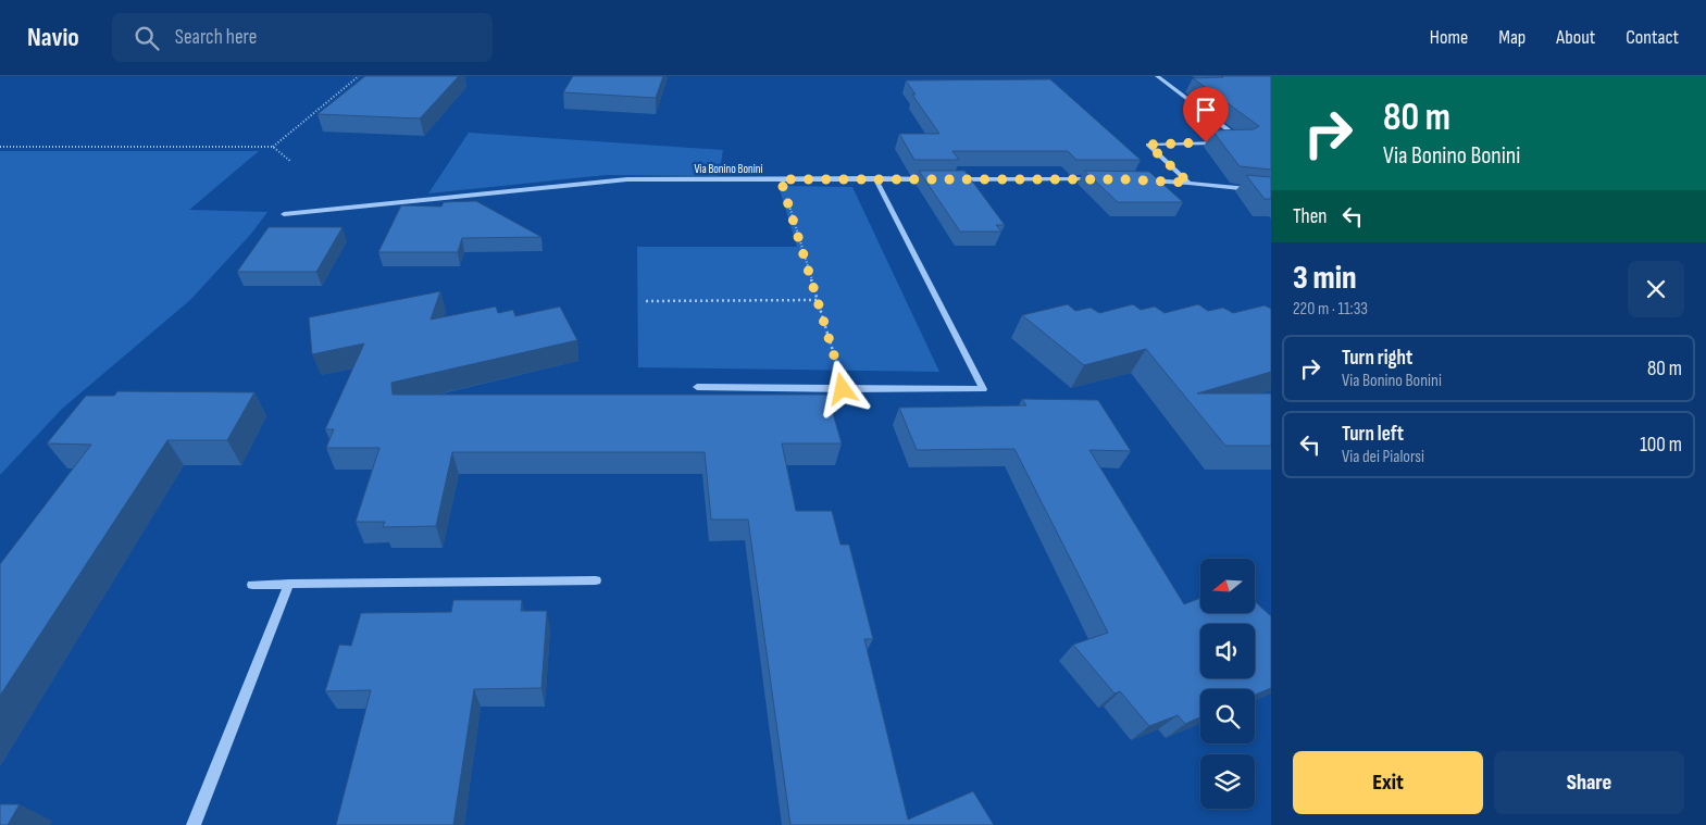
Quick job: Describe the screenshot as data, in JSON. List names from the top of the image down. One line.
{"streets":{"street":["Via Bonino Bonini"]},"north":"left","page":{"header":"Navio","search":"Search here","nav":["Home","Map","About","Contact"],"turn":["80 m","Via Bonino Bonini"],"then":"Then","heading":["3 min","220 m · 11:33"],"list":[{"name":"Turn right","note":"Via Bonino Bonini","value":"80 m"},{"name":"Turn left","note":"Via dei Pialorsi","value":"100 m"}],"buttons":["Exit","Share"]}}
